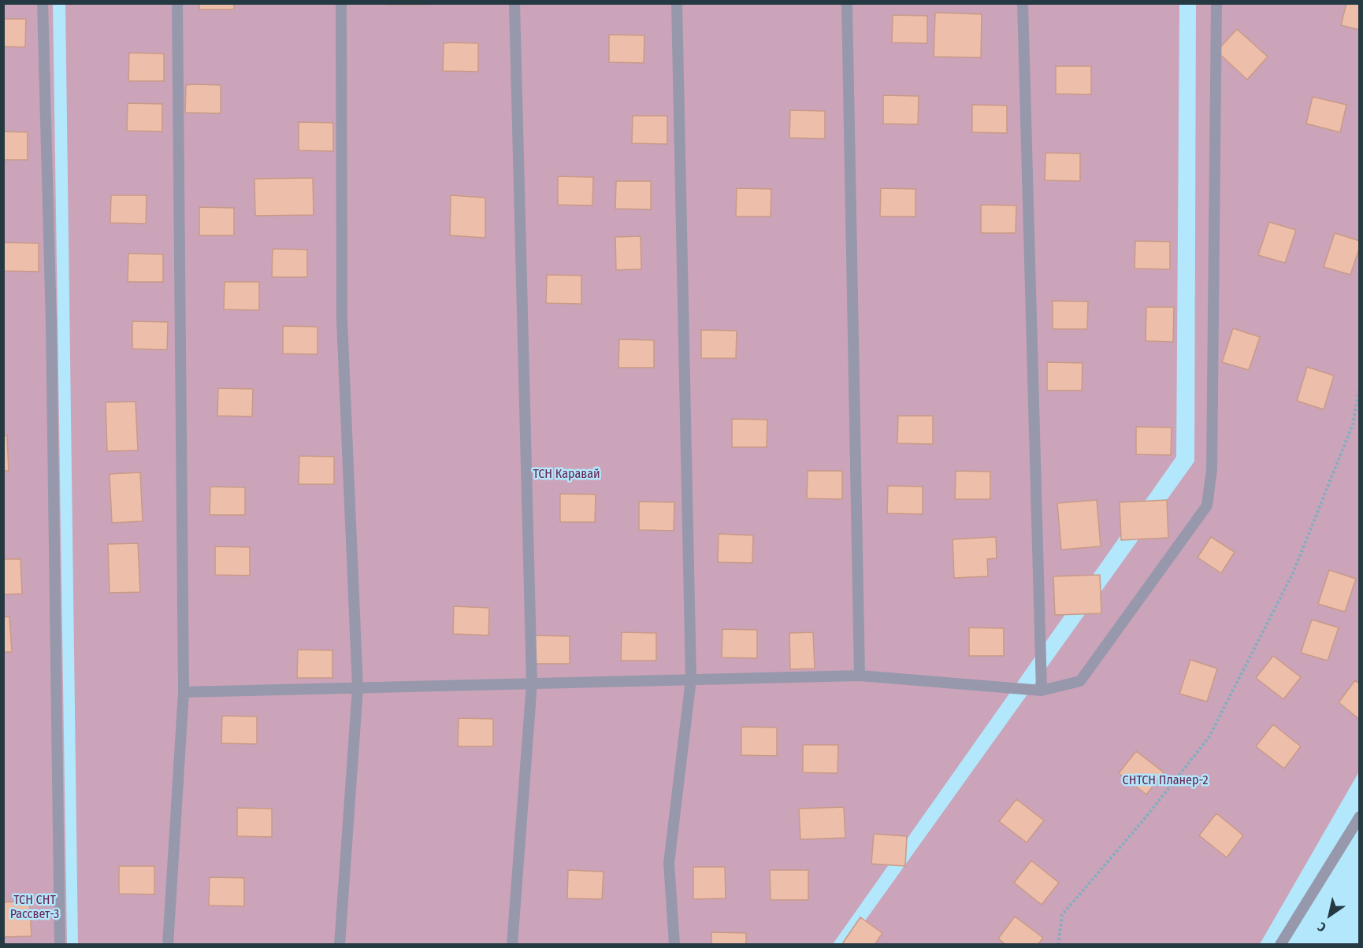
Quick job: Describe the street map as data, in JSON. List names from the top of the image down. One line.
{"parks":["ТСН Каравай","СНТСН Планер-2","ТСН СНТ Рассвет-3"],"north":"bottom left"}
